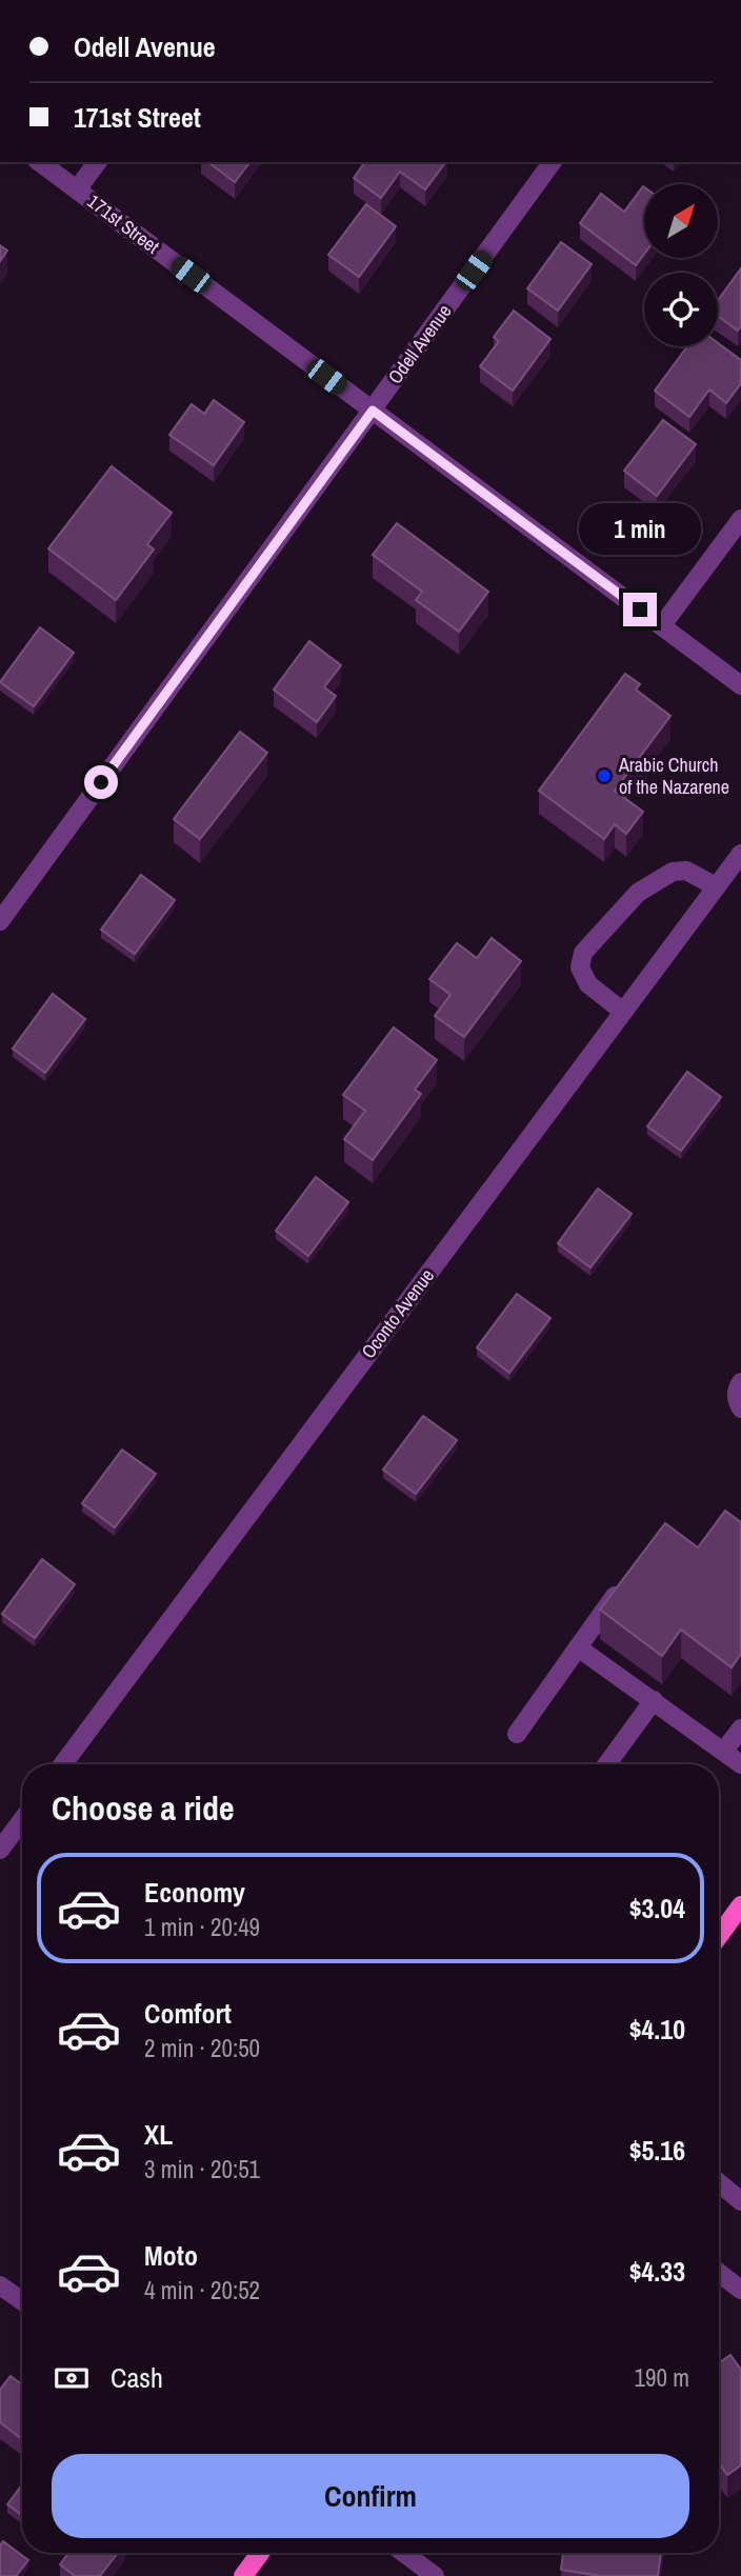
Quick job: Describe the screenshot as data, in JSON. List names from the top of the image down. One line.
{"streets":{"street":["171st Street","Odell Avenue","Oconto Avenue"]},"crossings":[["171st Street","Odell Avenue"]],"places":["Arabic Church of the Nazarene"],"north":"top right","page":{"banner":["Odell Avenue","171st Street"],"bubble":"1 min","heading":"Choose a ride","list":[{"name":"Economy","note":"1 min · 20:49","value":"$3.04"},{"name":"Comfort","note":"2 min · 20:50","value":"$4.10"},{"name":"XL","note":"3 min · 20:51","value":"$5.16"},{"name":"Moto","note":"4 min · 20:52","value":"$4.33"}],"pay":["Cash","190 m"],"buttons":"Confirm"}}
